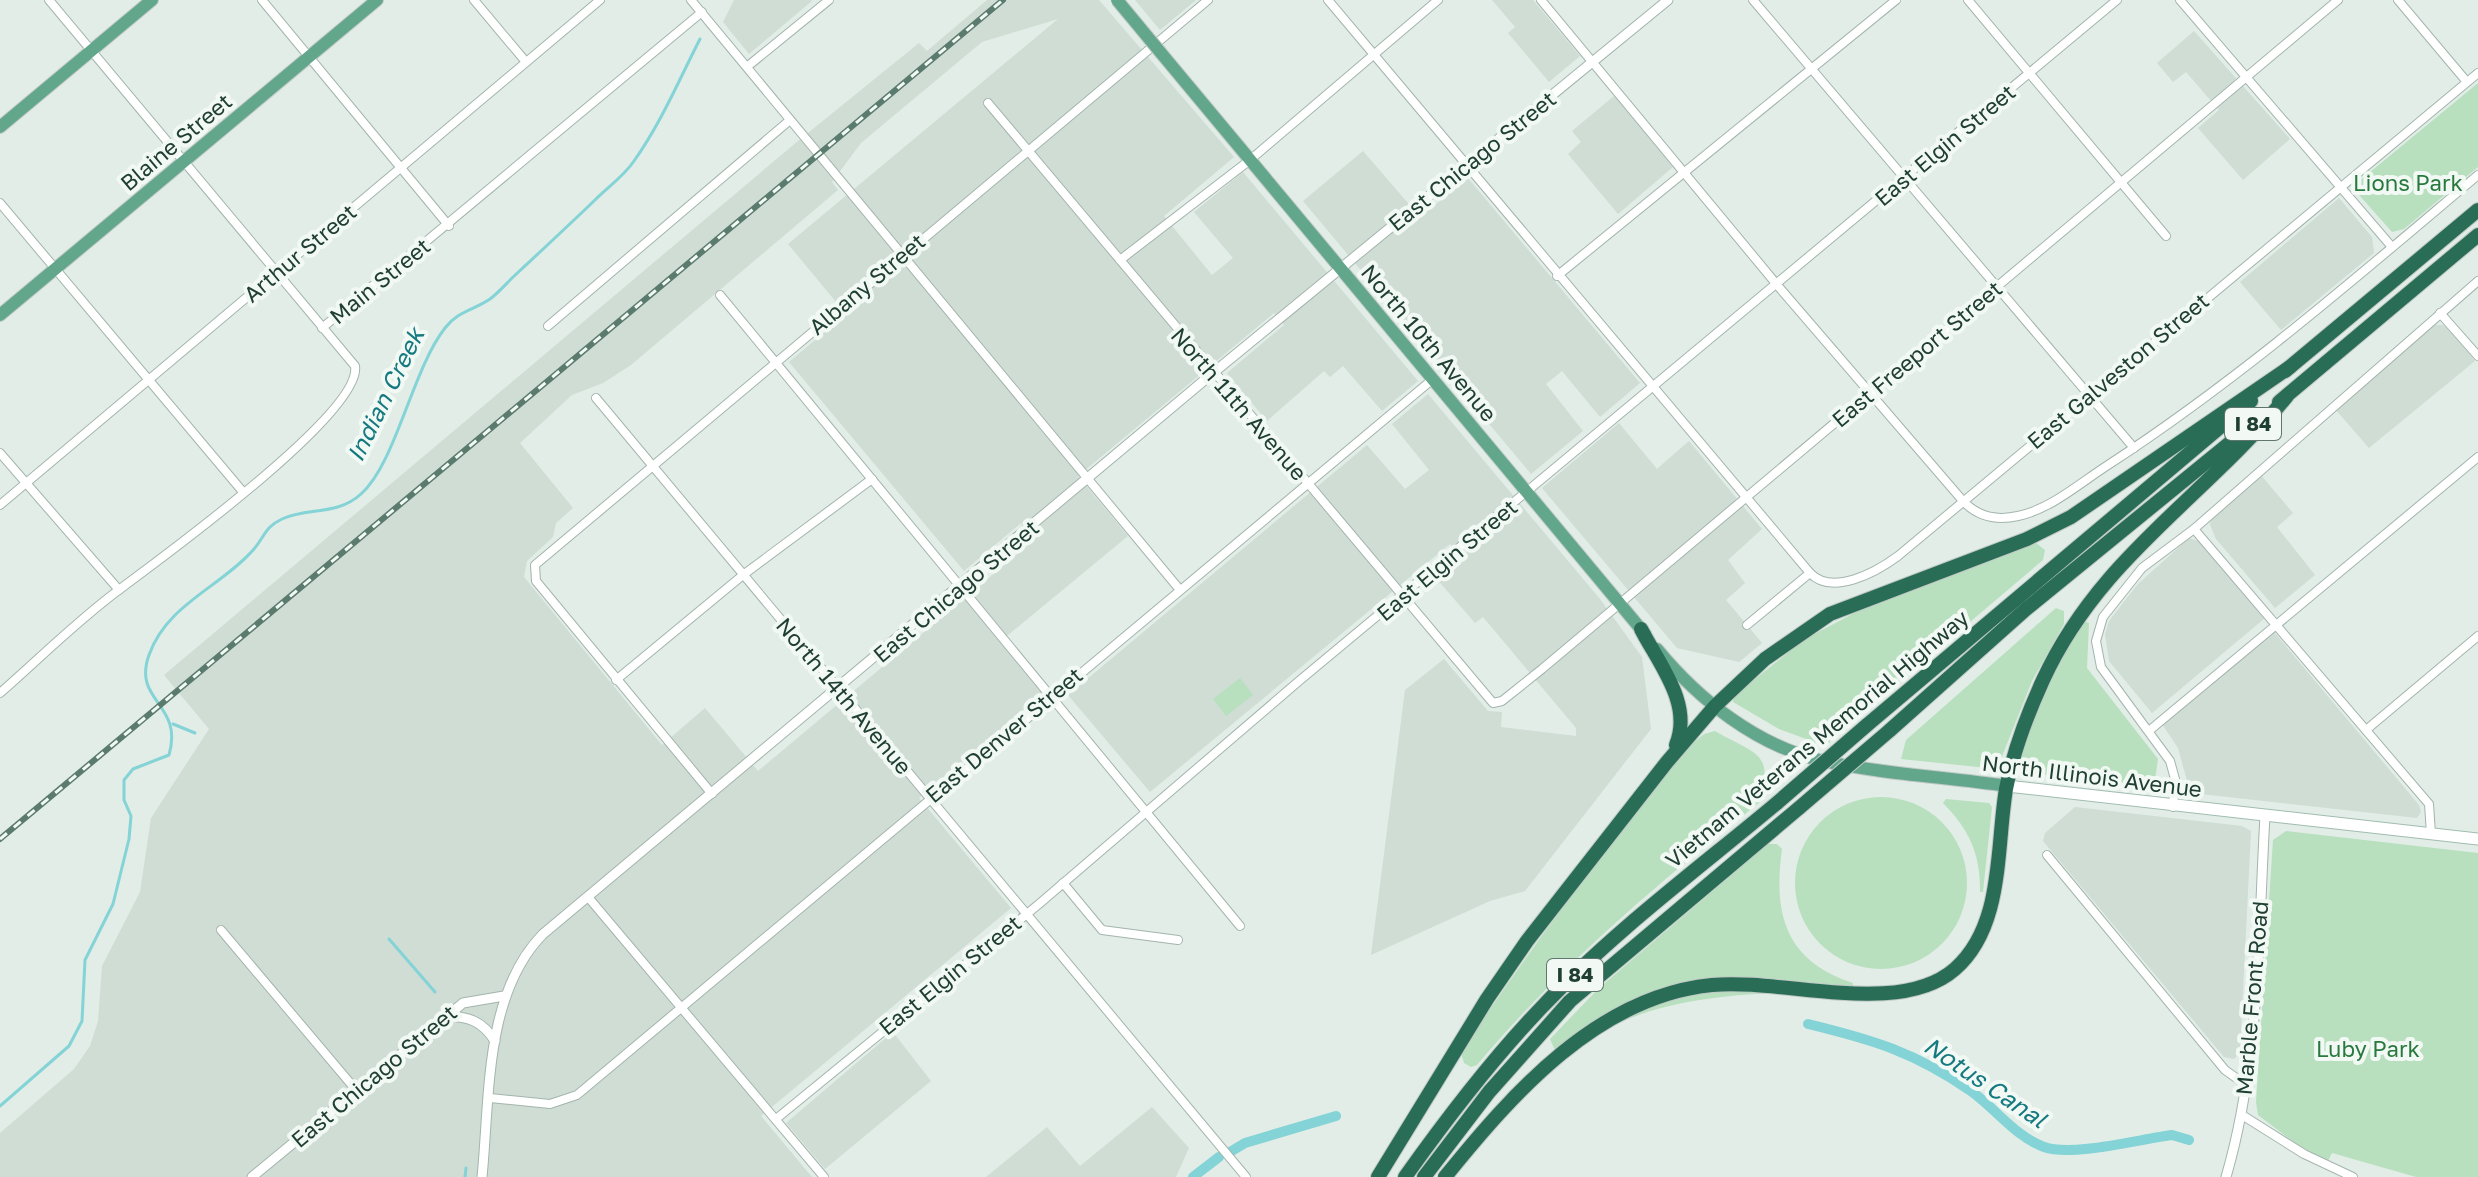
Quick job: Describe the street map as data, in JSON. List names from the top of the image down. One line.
{"streets":{"highway":["I 84","Vietnam Veterans Memorial Highway"],"main road":["Blaine Street","North 10th Avenue","North Illinois Avenue"],"street":["East Elgin Street","East Chicago Street","Arthur Street","Main Street","Albany Street","East Freeport Street","East Galveston Street","North 11th Avenue","North 14th Avenue","East Denver Street","Marble Front Road"]},"crossings":[["East Elgin Street","North 10th Avenue"],["East Elgin Street","North 11th Avenue"],["East Elgin Street","North 14th Avenue"],["East Chicago Street","North 10th Avenue"],["East Chicago Street","North 11th Avenue"],["East Chicago Street","North 14th Avenue"],["Albany Street","North 11th Avenue"],["Albany Street","North 14th Avenue"],["North 10th Avenue","East Freeport Street"],["North 10th Avenue","East Denver Street"],["North 10th Avenue","North Illinois Avenue"],["East Freeport Street","North 11th Avenue"],["North 11th Avenue","East Denver Street"],["I 84","Vietnam Veterans Memorial Highway"],["North 14th Avenue","East Denver Street"],["North Illinois Avenue","Marble Front Road"]],"water":["Indian Creek","Notus Canal"],"parks":["Lions Park","Luby Park"]}
